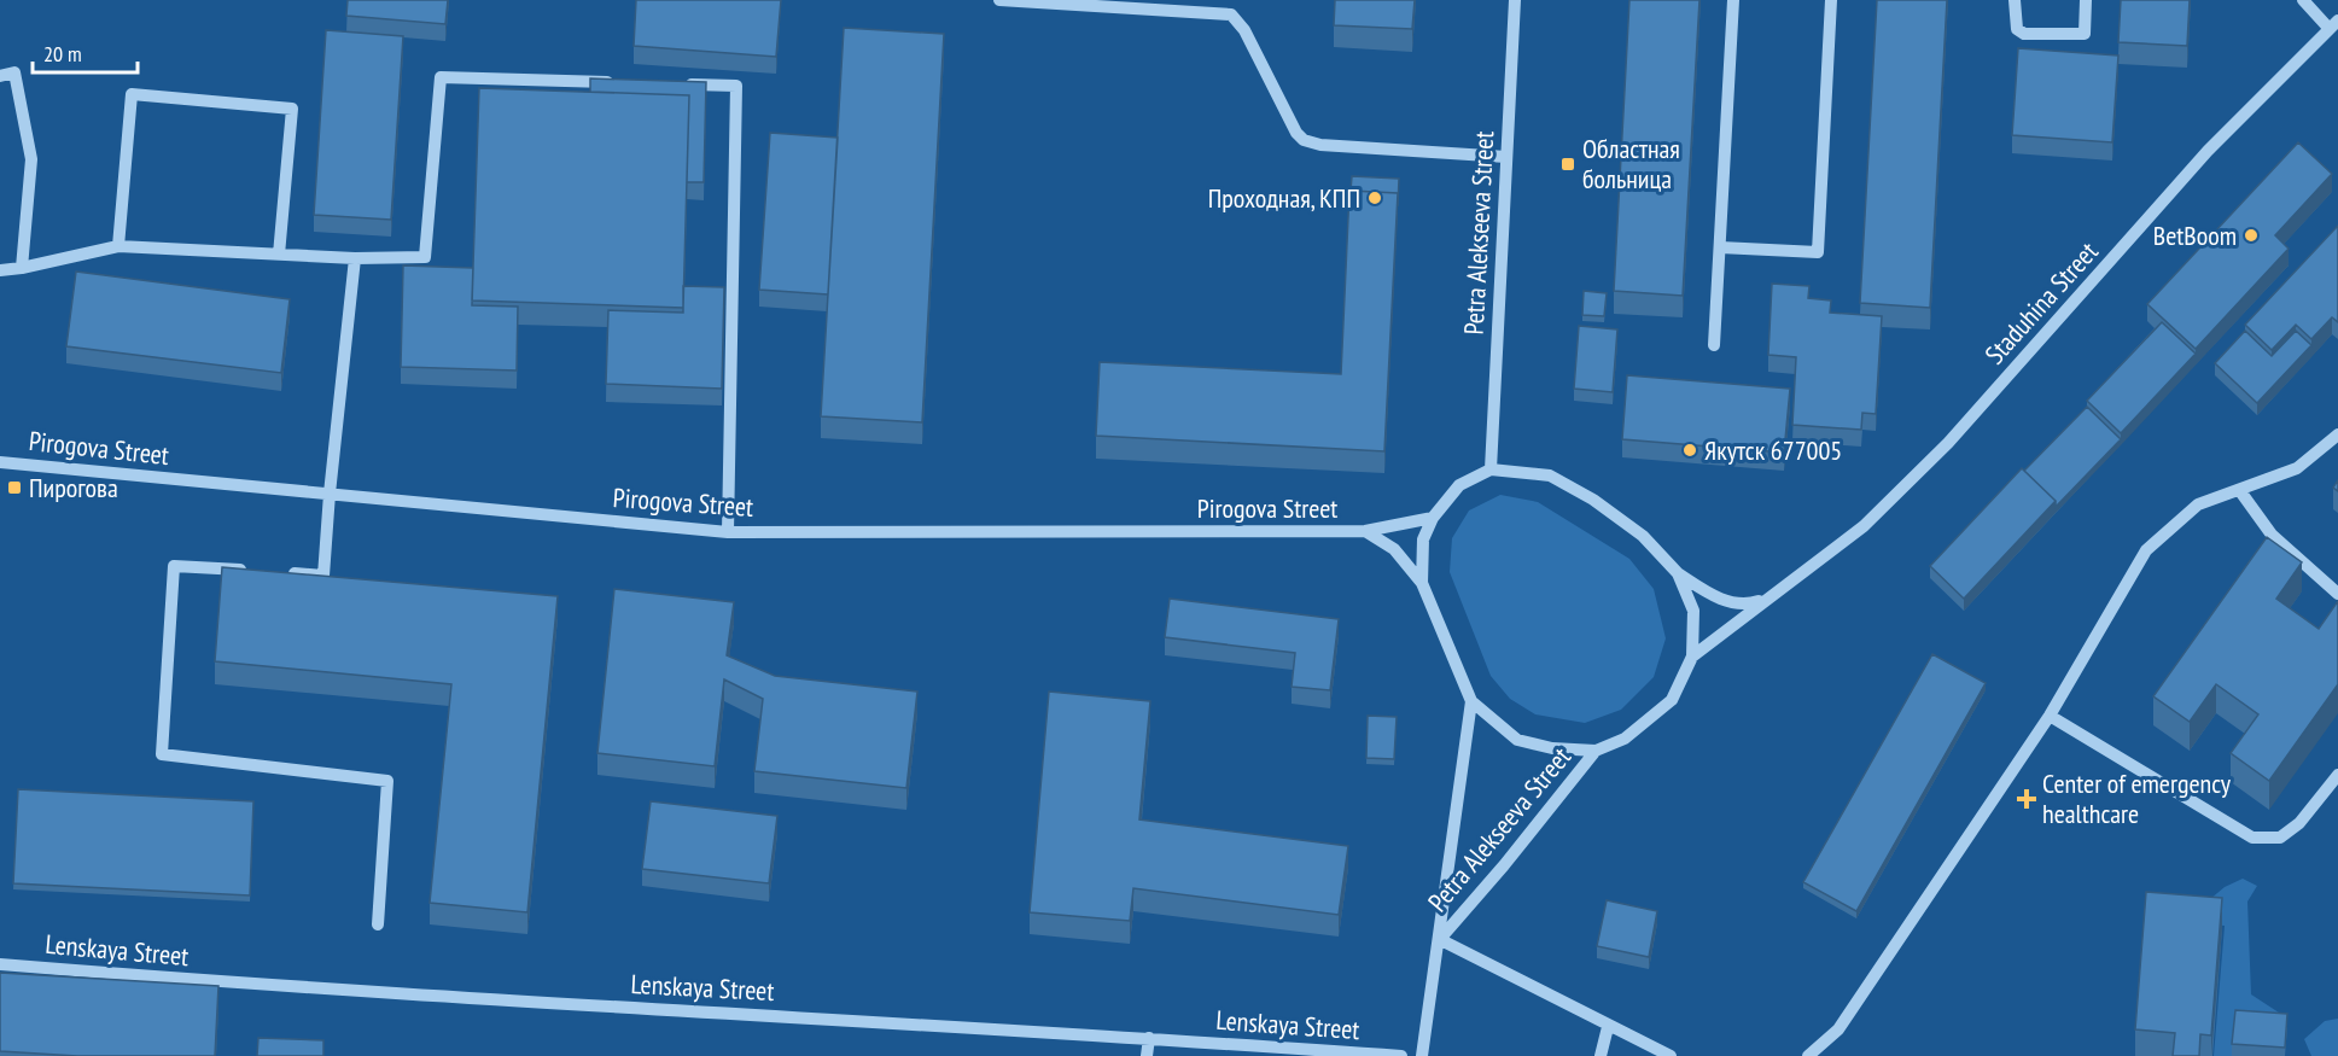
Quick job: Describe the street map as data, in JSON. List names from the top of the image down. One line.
{"streets":{"street":["Petra Alekseeva Street","Staduhina Street","Pirogova Street","Lenskaya Street"]},"places":{"transit":["Областная больница","Пирогова"],"other":["Проходная, КПП","BetBoom","Якутск 677005"],"health":["Center of emergency healthcare"]},"scale_bar":"20 m"}
